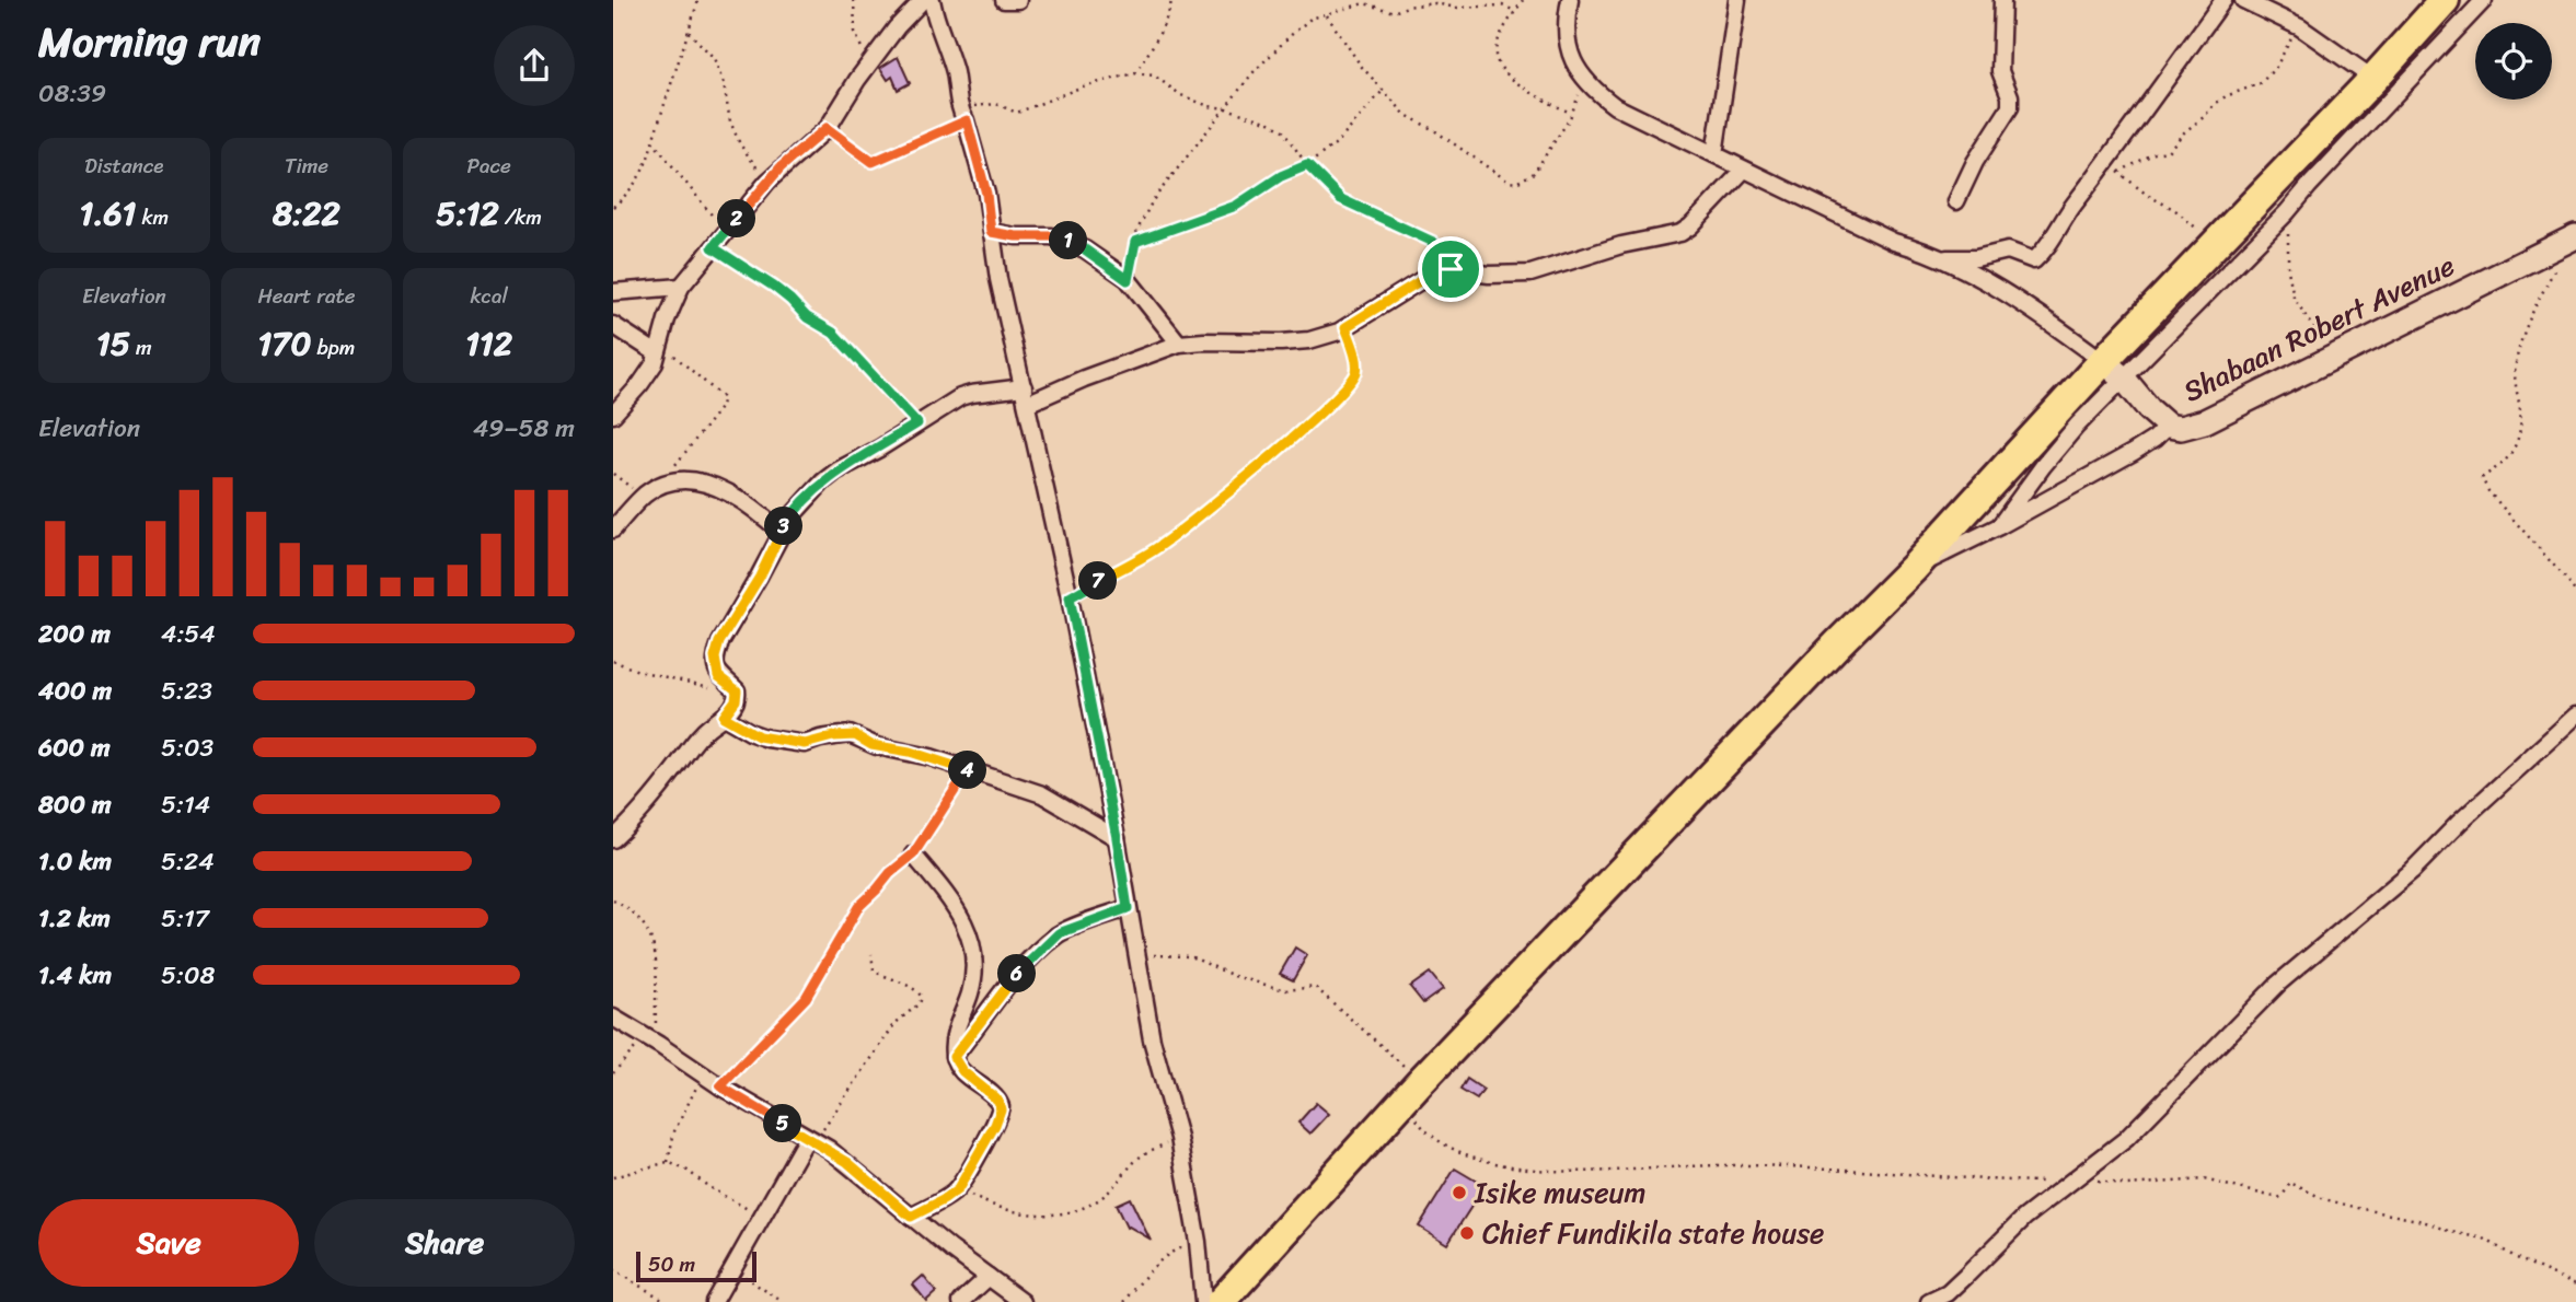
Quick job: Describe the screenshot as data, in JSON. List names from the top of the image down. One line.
{"streets":{"street":["Shabaan Robert Avenue"]},"places":["Isike museum","Chief Fundikila state house"],"scale_bar":"50 m","page":{"heading":["Morning run","08:39"],"stats":[["Distance","1.61 km"],["Time","8:22"],["Pace","5:12 /km"],["Elevation","15 m"],["Heart rate","170 bpm"],["kcal","112"]],"pins":["2","1","3","7","4","6","5"],"chart":["Elevation","49–58 m"],"list":[{"name":"200 m","note":"4:54"},{"name":"400 m","note":"5:23"},{"name":"600 m","note":"5:03"},{"name":"800 m","note":"5:14"},{"name":"1.0 km","note":"5:24"},{"name":"1.2 km","note":"5:17"},{"name":"1.4 km","note":"5:08"}],"buttons":["Save","Share"],"scale":"50 m"}}
